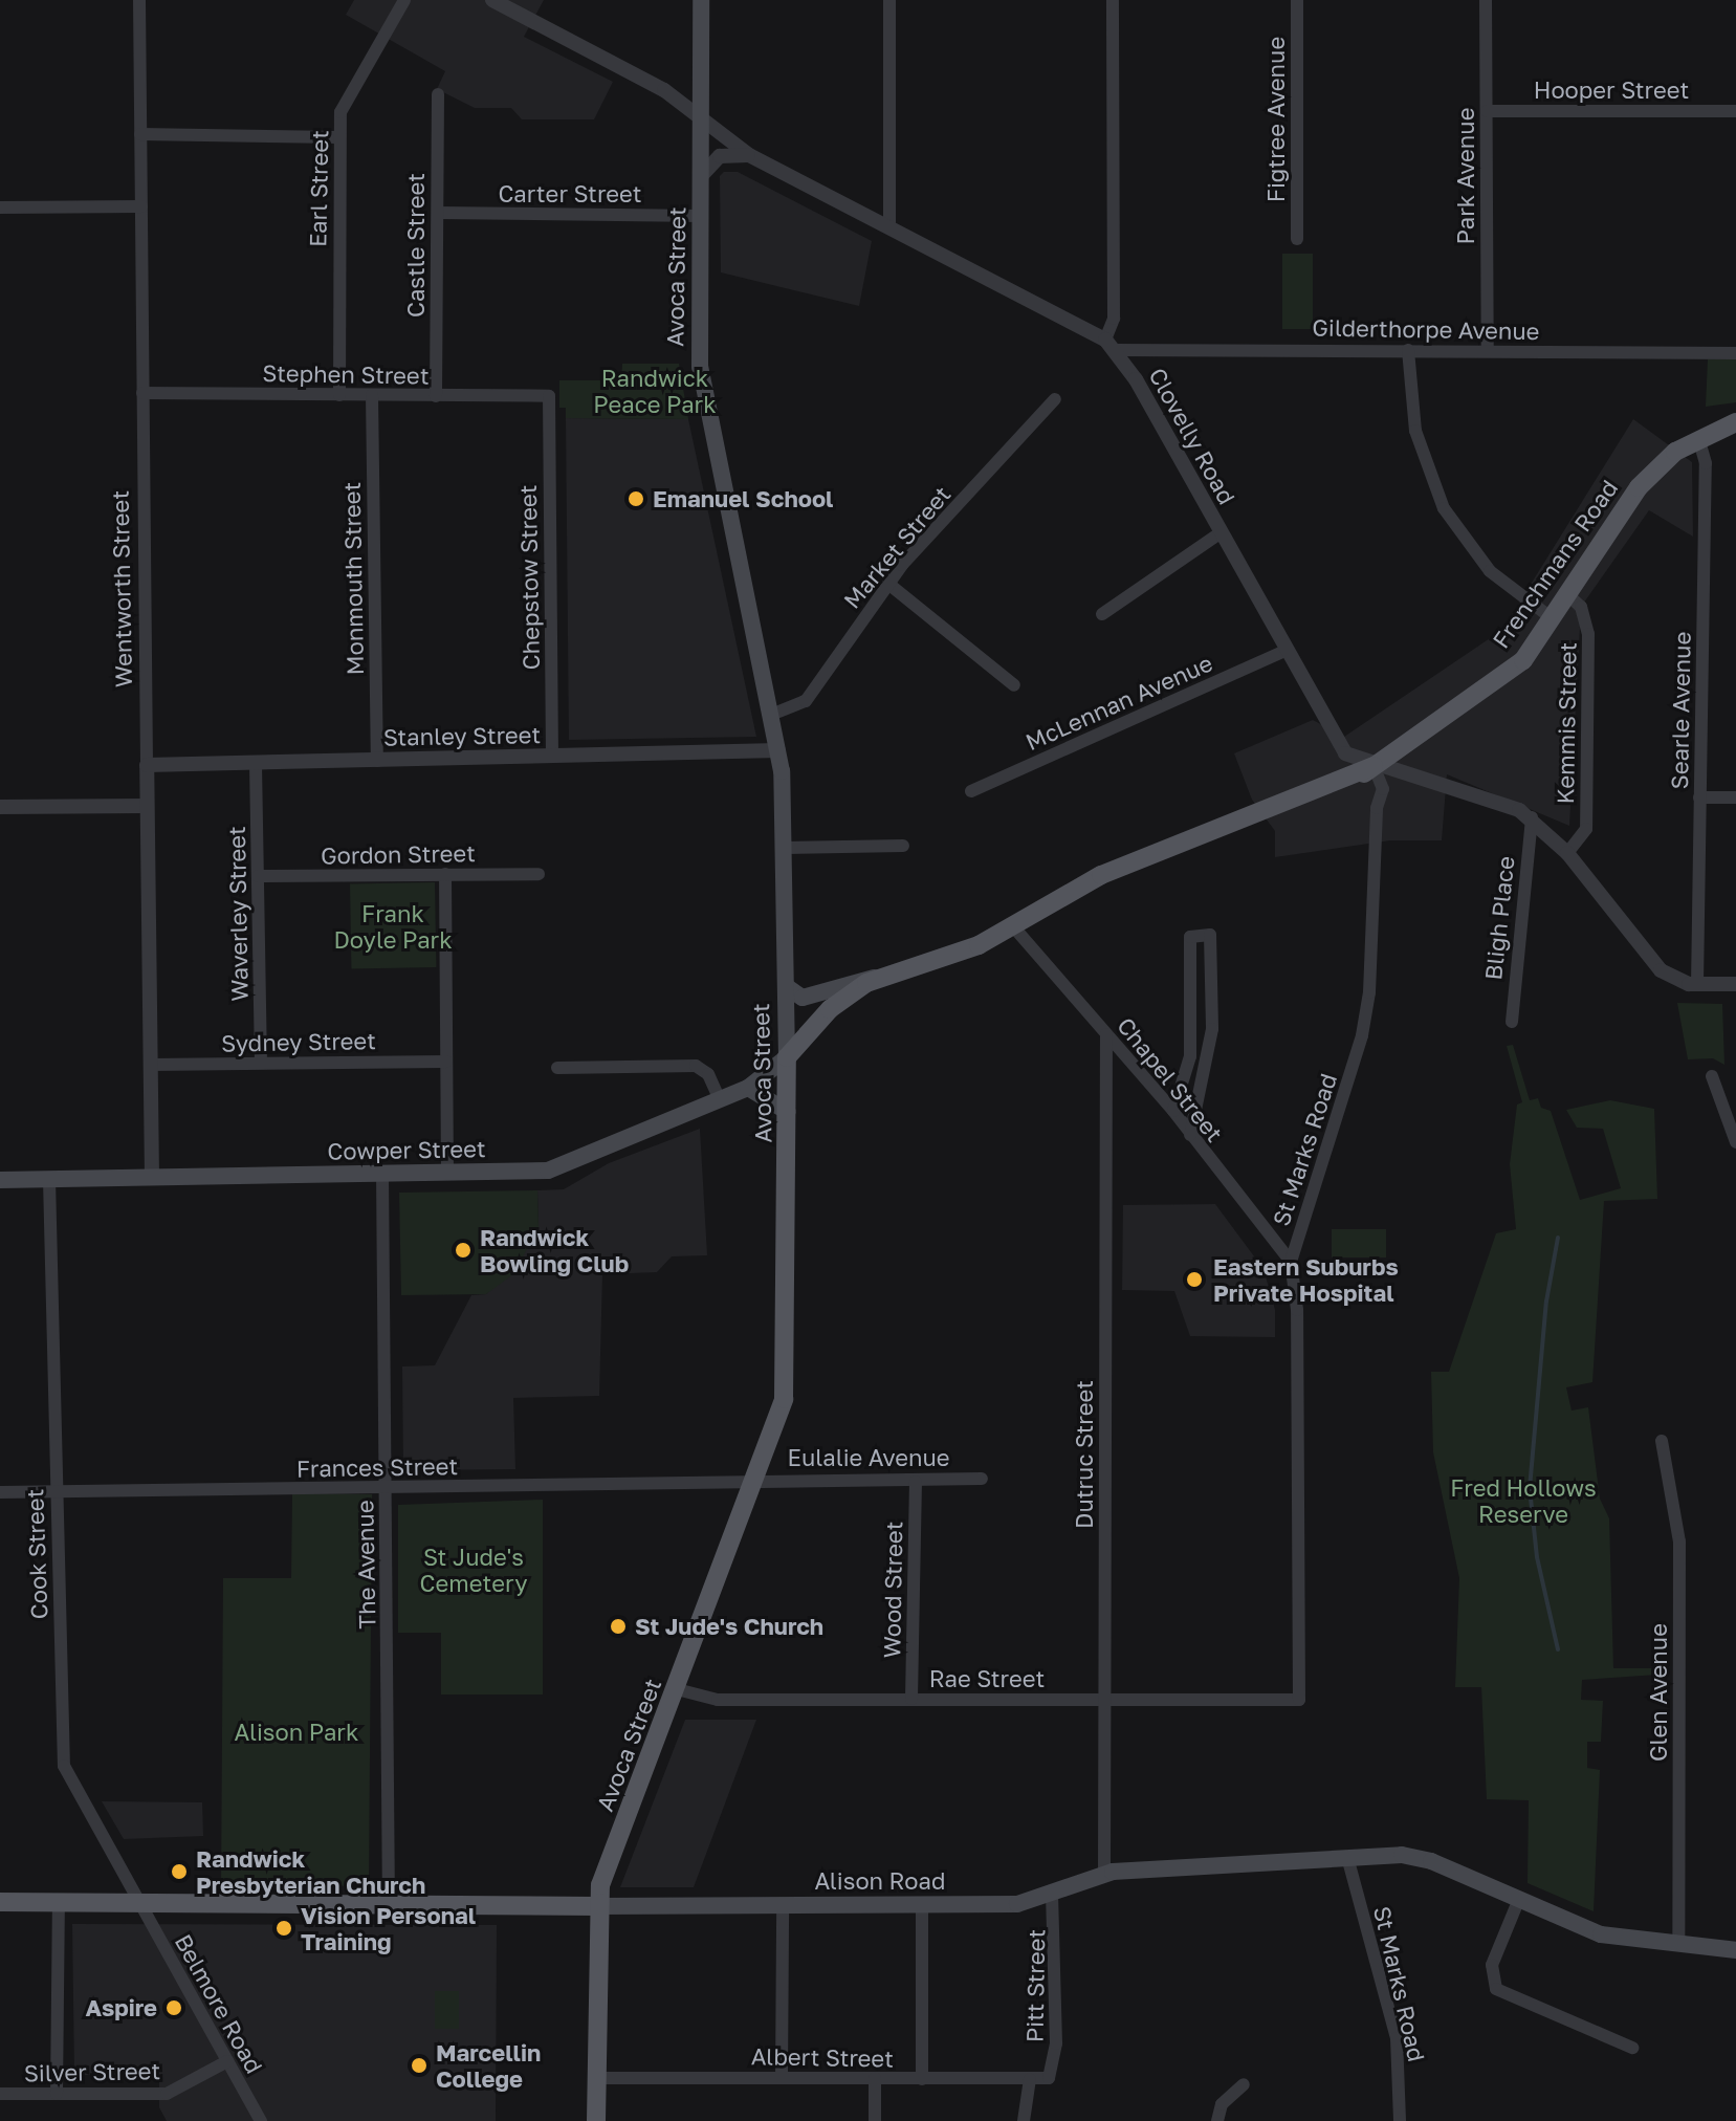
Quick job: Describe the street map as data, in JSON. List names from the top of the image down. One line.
{"streets":{"main road":["Avoca Street","Frenchmans Road","Cowper Street","Alison Road"],"street":["Hooper Street","Figtree Avenue","Park Avenue","Earl Street","Carter Street","Castle Street","Gilderthorpe Avenue","Stephen Street","Clovelly Road","Market Street","Chepstow Street","Monmouth Street","Wentworth Street","McLennan Avenue","Searle Avenue","Kemmis Street","Stanley Street","Gordon Street","Waverley Street","Bligh Place","Sydney Street","Chapel Street","St Marks Road","Dutruc Street","Eulalie Avenue","Frances Street","Cook Street","The Avenue","Wood Street","Rae Street","Glen Avenue","Pitt Street","Belmore Road","Albert Street","Silver Street"]},"crossings":[["Hooper Street","Park Avenue"],["Park Avenue","Gilderthorpe Avenue"],["Earl Street","Stephen Street"],["Carter Street","Castle Street"],["Carter Street","Avoca Street"],["Castle Street","Stephen Street"],["Avoca Street","Market Street"],["Avoca Street","Frenchmans Road"],["Avoca Street","Stanley Street"],["Avoca Street","Cowper Street"],["Avoca Street","Eulalie Avenue"],["Avoca Street","Frances Street"],["Avoca Street","Rae Street"],["Avoca Street","Alison Road"],["Avoca Street","Albert Street"],["Gilderthorpe Avenue","Clovelly Road"],["Stephen Street","Chepstow Street"],["Stephen Street","Monmouth Street"],["Stephen Street","Wentworth Street"],["Clovelly Road","Frenchmans Road"],["Clovelly Road","McLennan Avenue"],["Clovelly Road","Searle Avenue"],["Clovelly Road","Kemmis Street"],["Clovelly Road","Bligh Place"],["Clovelly Road","St Marks Road"],["Frenchmans Road","Searle Avenue"],["Frenchmans Road","Kemmis Street"],["Frenchmans Road","Chapel Street"],["Frenchmans Road","Cowper Street"],["Frenchmans Road","St Marks Road"],["Chepstow Street","Stanley Street"],["Monmouth Street","Stanley Street"],["Wentworth Street","Stanley Street"],["Wentworth Street","Sydney Street"],["Wentworth Street","Cowper Street"],["Stanley Street","Waverley Street"],["Gordon Street","Waverley Street"],["Waverley Street","Sydney Street"],["Chapel Street","St Marks Road"],["Chapel Street","Dutruc Street"],["Cowper Street","Cook Street"],["Cowper Street","The Avenue"],["St Marks Road","Rae Street"],["St Marks Road","Alison Road"],["Dutruc Street","Rae Street"],["Dutruc Street","Alison Road"],["Eulalie Avenue","Frances Street"],["Eulalie Avenue","Wood Street"],["Frances Street","Cook Street"],["Frances Street","The Avenue"],["Cook Street","Alison Road"],["Cook Street","Belmore Road"],["The Avenue","Alison Road"],["Wood Street","Rae Street"],["Glen Avenue","Alison Road"],["Alison Road","Pitt Street"],["Alison Road","Belmore Road"],["Pitt Street","Albert Street"],["Belmore Road","Silver Street"]],"parks":["Randwick Peace Park","Frank Doyle Park","Fred Hollows Reserve","St Jude's Cemetery","Alison Park"],"places":["Emanuel School","Randwick Bowling Club","Eastern Suburbs Private Hospital","St Jude's Church","Randwick Presbyterian Church","Vision Personal Training","Aspire","Marcellin College"]}
